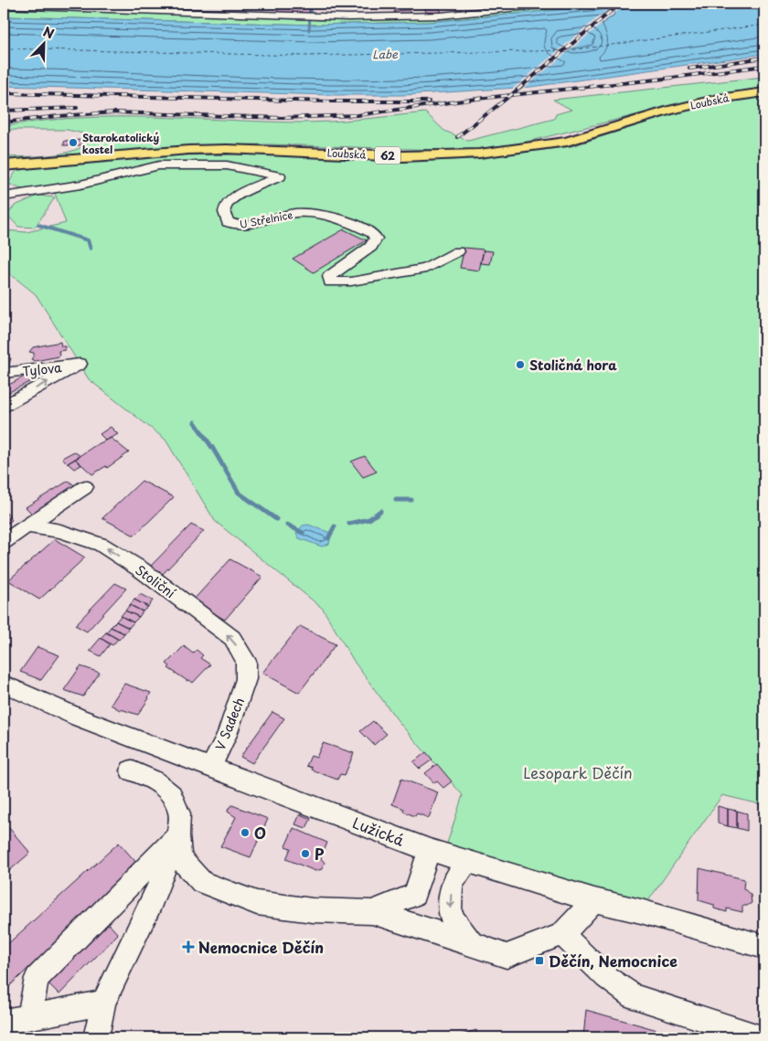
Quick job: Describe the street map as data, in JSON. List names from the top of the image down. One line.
{"streets":{"main road":["Loubská","62"],"street":["U Střelnice","Tylova","Stoliční","V Sadech","Lužická"]},"crossings":[["Stoliční","V Sadech"],["V Sadech","Lužická"]],"one_way":["Stoliční"],"water":["Labe"],"parks":["Lesopark Děčín"],"places":{"other":["Starokatolický kostel","Stoličná hora","O","P"],"health":["Nemocnice Děčín"],"transit":["Děčín, Nemocnice"]},"north":"top right"}
